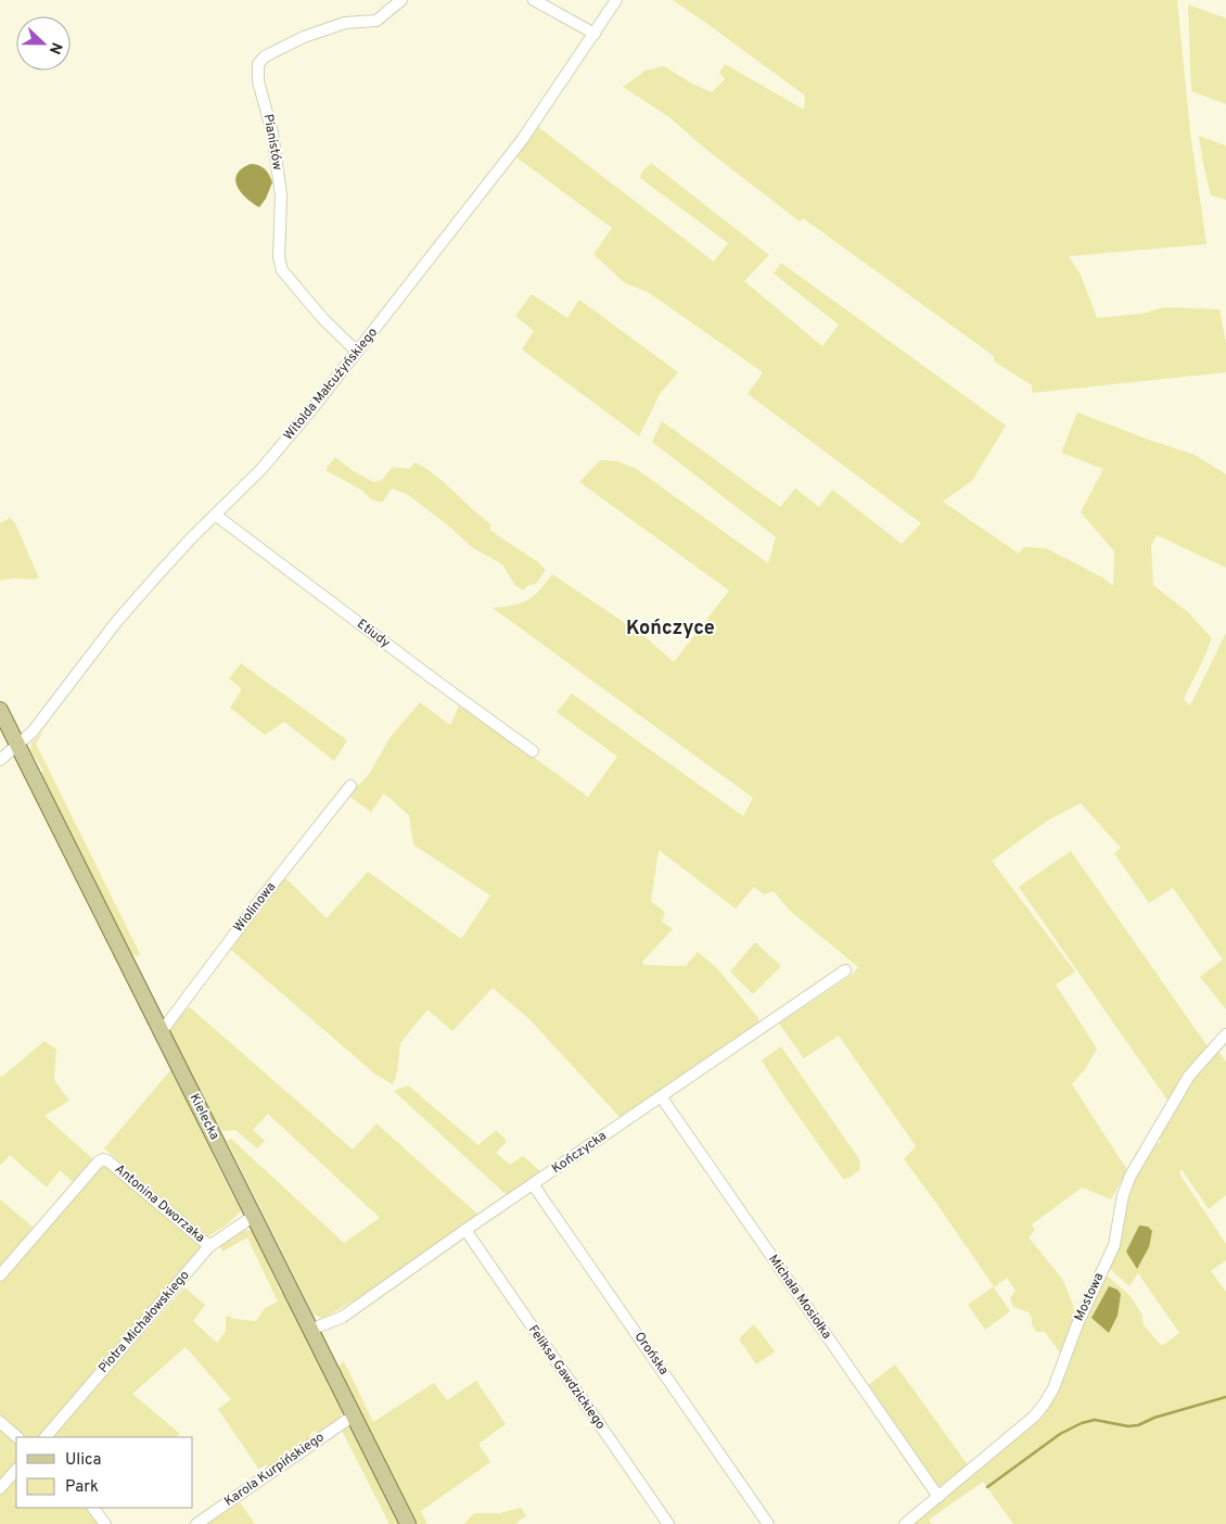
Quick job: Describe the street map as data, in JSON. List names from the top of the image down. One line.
{"streets":{"main road":["Kielecka"],"street":["Pianistów","Witolda Małcużyńskiego","Etiudy","Wiolinowa","Kończycka","Antonina Dworzaka","Michała Mosiołka","Mostowa","Piotra Michałowskiego","Orońska","Feliksa Gawdzickiego","Karola Kurpińskiego"]},"crossings":[["Pianistów","Witolda Małcużyńskiego"],["Witolda Małcużyńskiego","Etiudy"],["Witolda Małcużyńskiego","Kielecka"],["Wiolinowa","Kielecka"],["Kielecka","Kończycka"],["Kielecka","Piotra Michałowskiego"],["Kielecka","Karola Kurpińskiego"],["Kończycka","Michała Mosiołka"],["Kończycka","Orońska"],["Kończycka","Feliksa Gawdzickiego"],["Antonina Dworzaka","Piotra Michałowskiego"],["Michała Mosiołka","Mostowa"]],"districts":["Kończyce"],"legend":["Ulica","Park"],"north":"right"}
